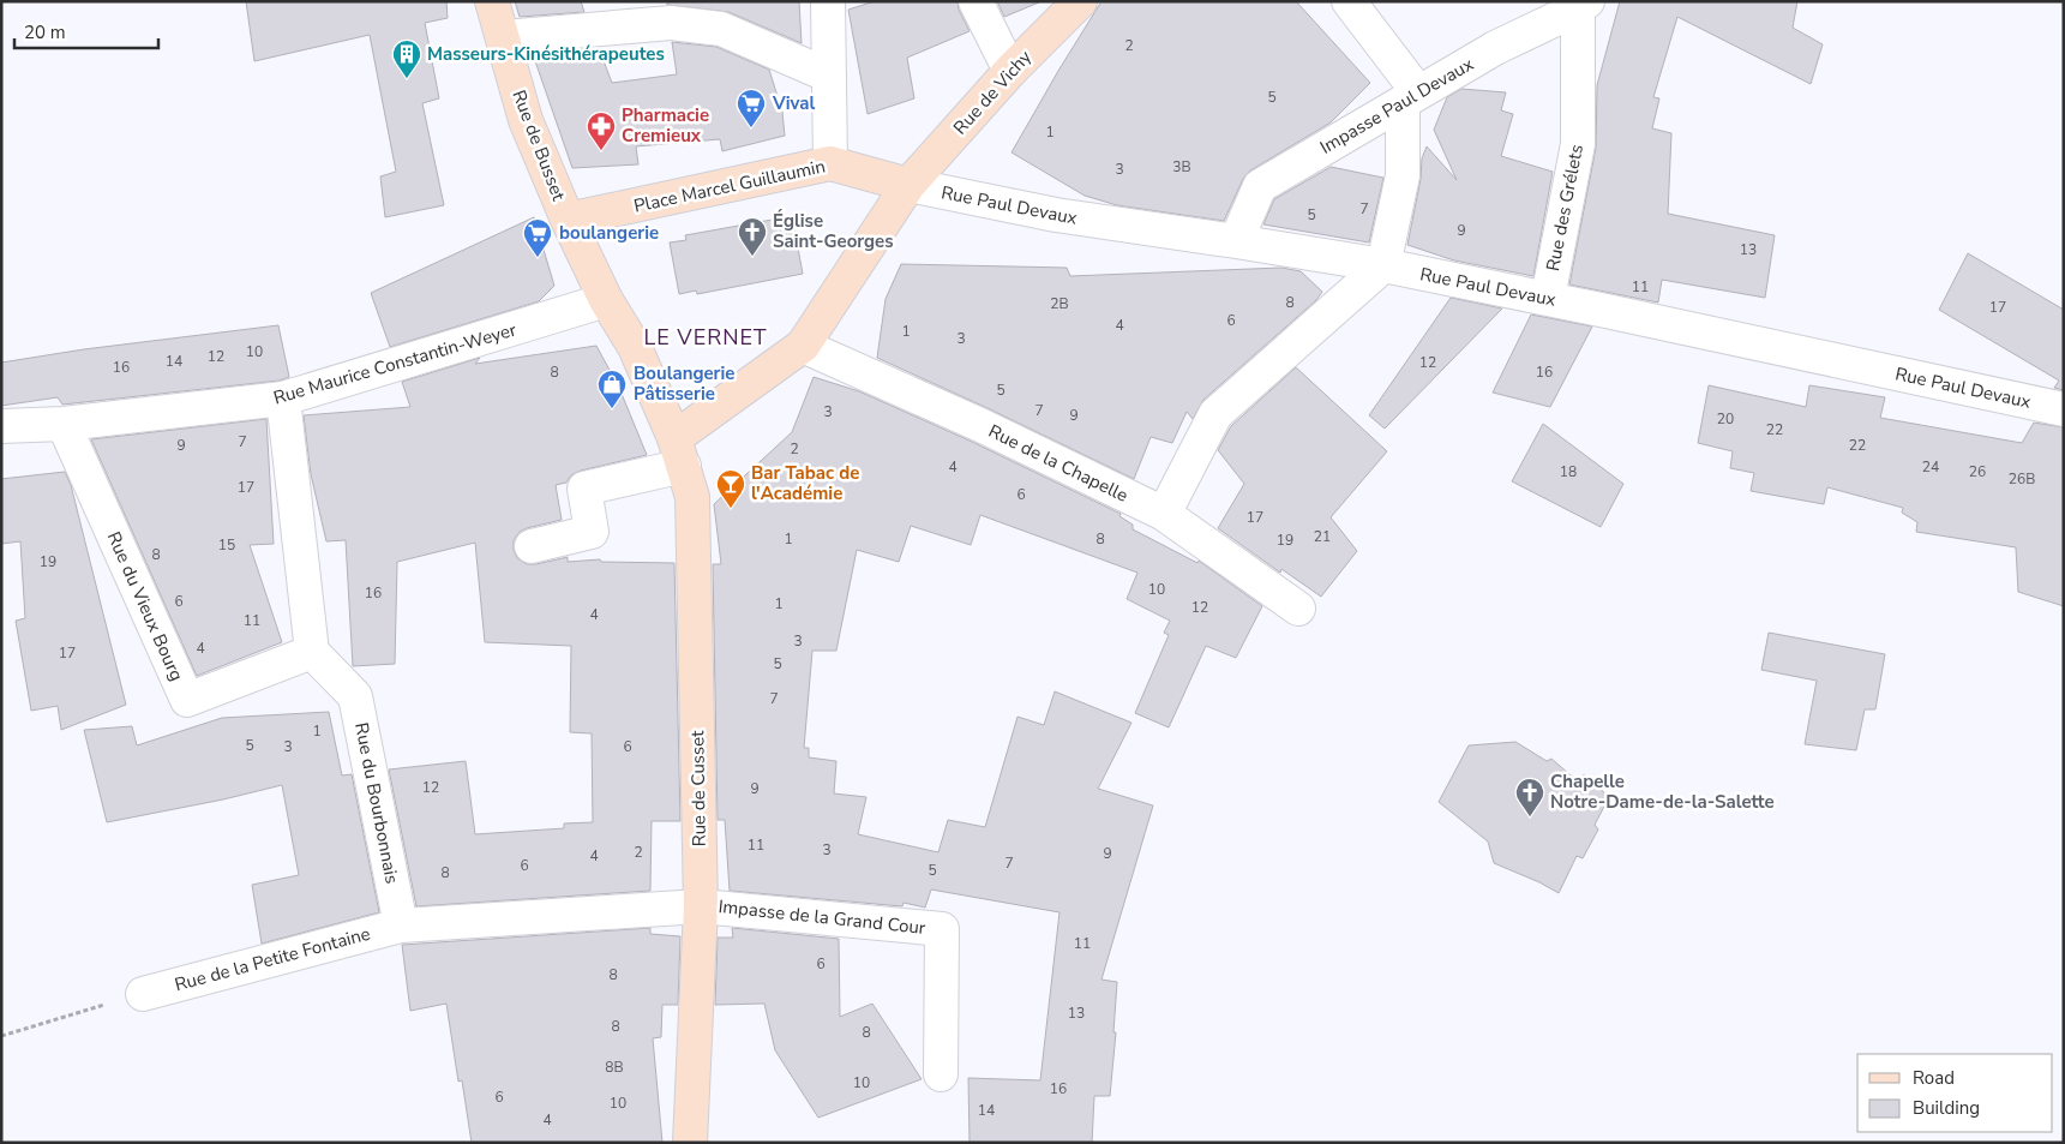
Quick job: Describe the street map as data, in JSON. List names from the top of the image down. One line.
{"streets":{"street":["Rue de Vichy","Impasse Paul Devaux","Rue de Busset","Place Marcel Guillaumin","Rue Paul Devaux","Rue des Grélets","Rue Maurice Constantin-Weyer","Rue de la Chapelle","Rue du Vieux Bourg","Rue de Cusset","Rue du Bourbonnais","Impasse de la Grand Cour","Rue de la Petite Fontaine"]},"crossings":[["Rue de Vichy","Place Marcel Guillaumin"],["Rue de Vichy","Rue Paul Devaux"],["Impasse Paul Devaux","Rue Paul Devaux"],["Impasse Paul Devaux","Rue des Grélets"],["Rue de Busset","Place Marcel Guillaumin"],["Place Marcel Guillaumin","Rue Paul Devaux"],["Rue Paul Devaux","Rue des Grélets"],["Rue Maurice Constantin-Weyer","Rue du Vieux Bourg"],["Rue du Vieux Bourg","Rue du Bourbonnais"],["Rue de Cusset","Impasse de la Grand Cour"],["Rue du Bourbonnais","Rue de la Petite Fontaine"]],"districts":["LE VERNET"],"places":{"building":["Masseurs-Kinésithérapeutes"],"supermarket":["Vival","boulangerie"],"pharmacy":["Pharmacie Cremieux"],"church":["Église Saint-Georges","Chapelle Notre-Dame-de-la-Salette"],"shop":["Boulangerie Pâtisserie"],"bar":["Bar Tabac de l'Académie"]},"house_numbers":["2","5","1","3B","3","7","5","9","13","11","8","2B","17","6","4","1","3","10","12","14","12","16","8","16","5","7","3","9","20","22","7","9","22","2","4","24","18","26","26B","17","6","17","21","1","8","19","15","8","19","10","16","6","1","12","4","11","3","4","17","5","7","1","5","3","6","12","9","11","3","2","9","4","7","6","5","8","11","6","8","13","8","8","8B","10","16","6","10","14","4"],"legend":["Road","Building"],"scale_bar":"20 m"}
